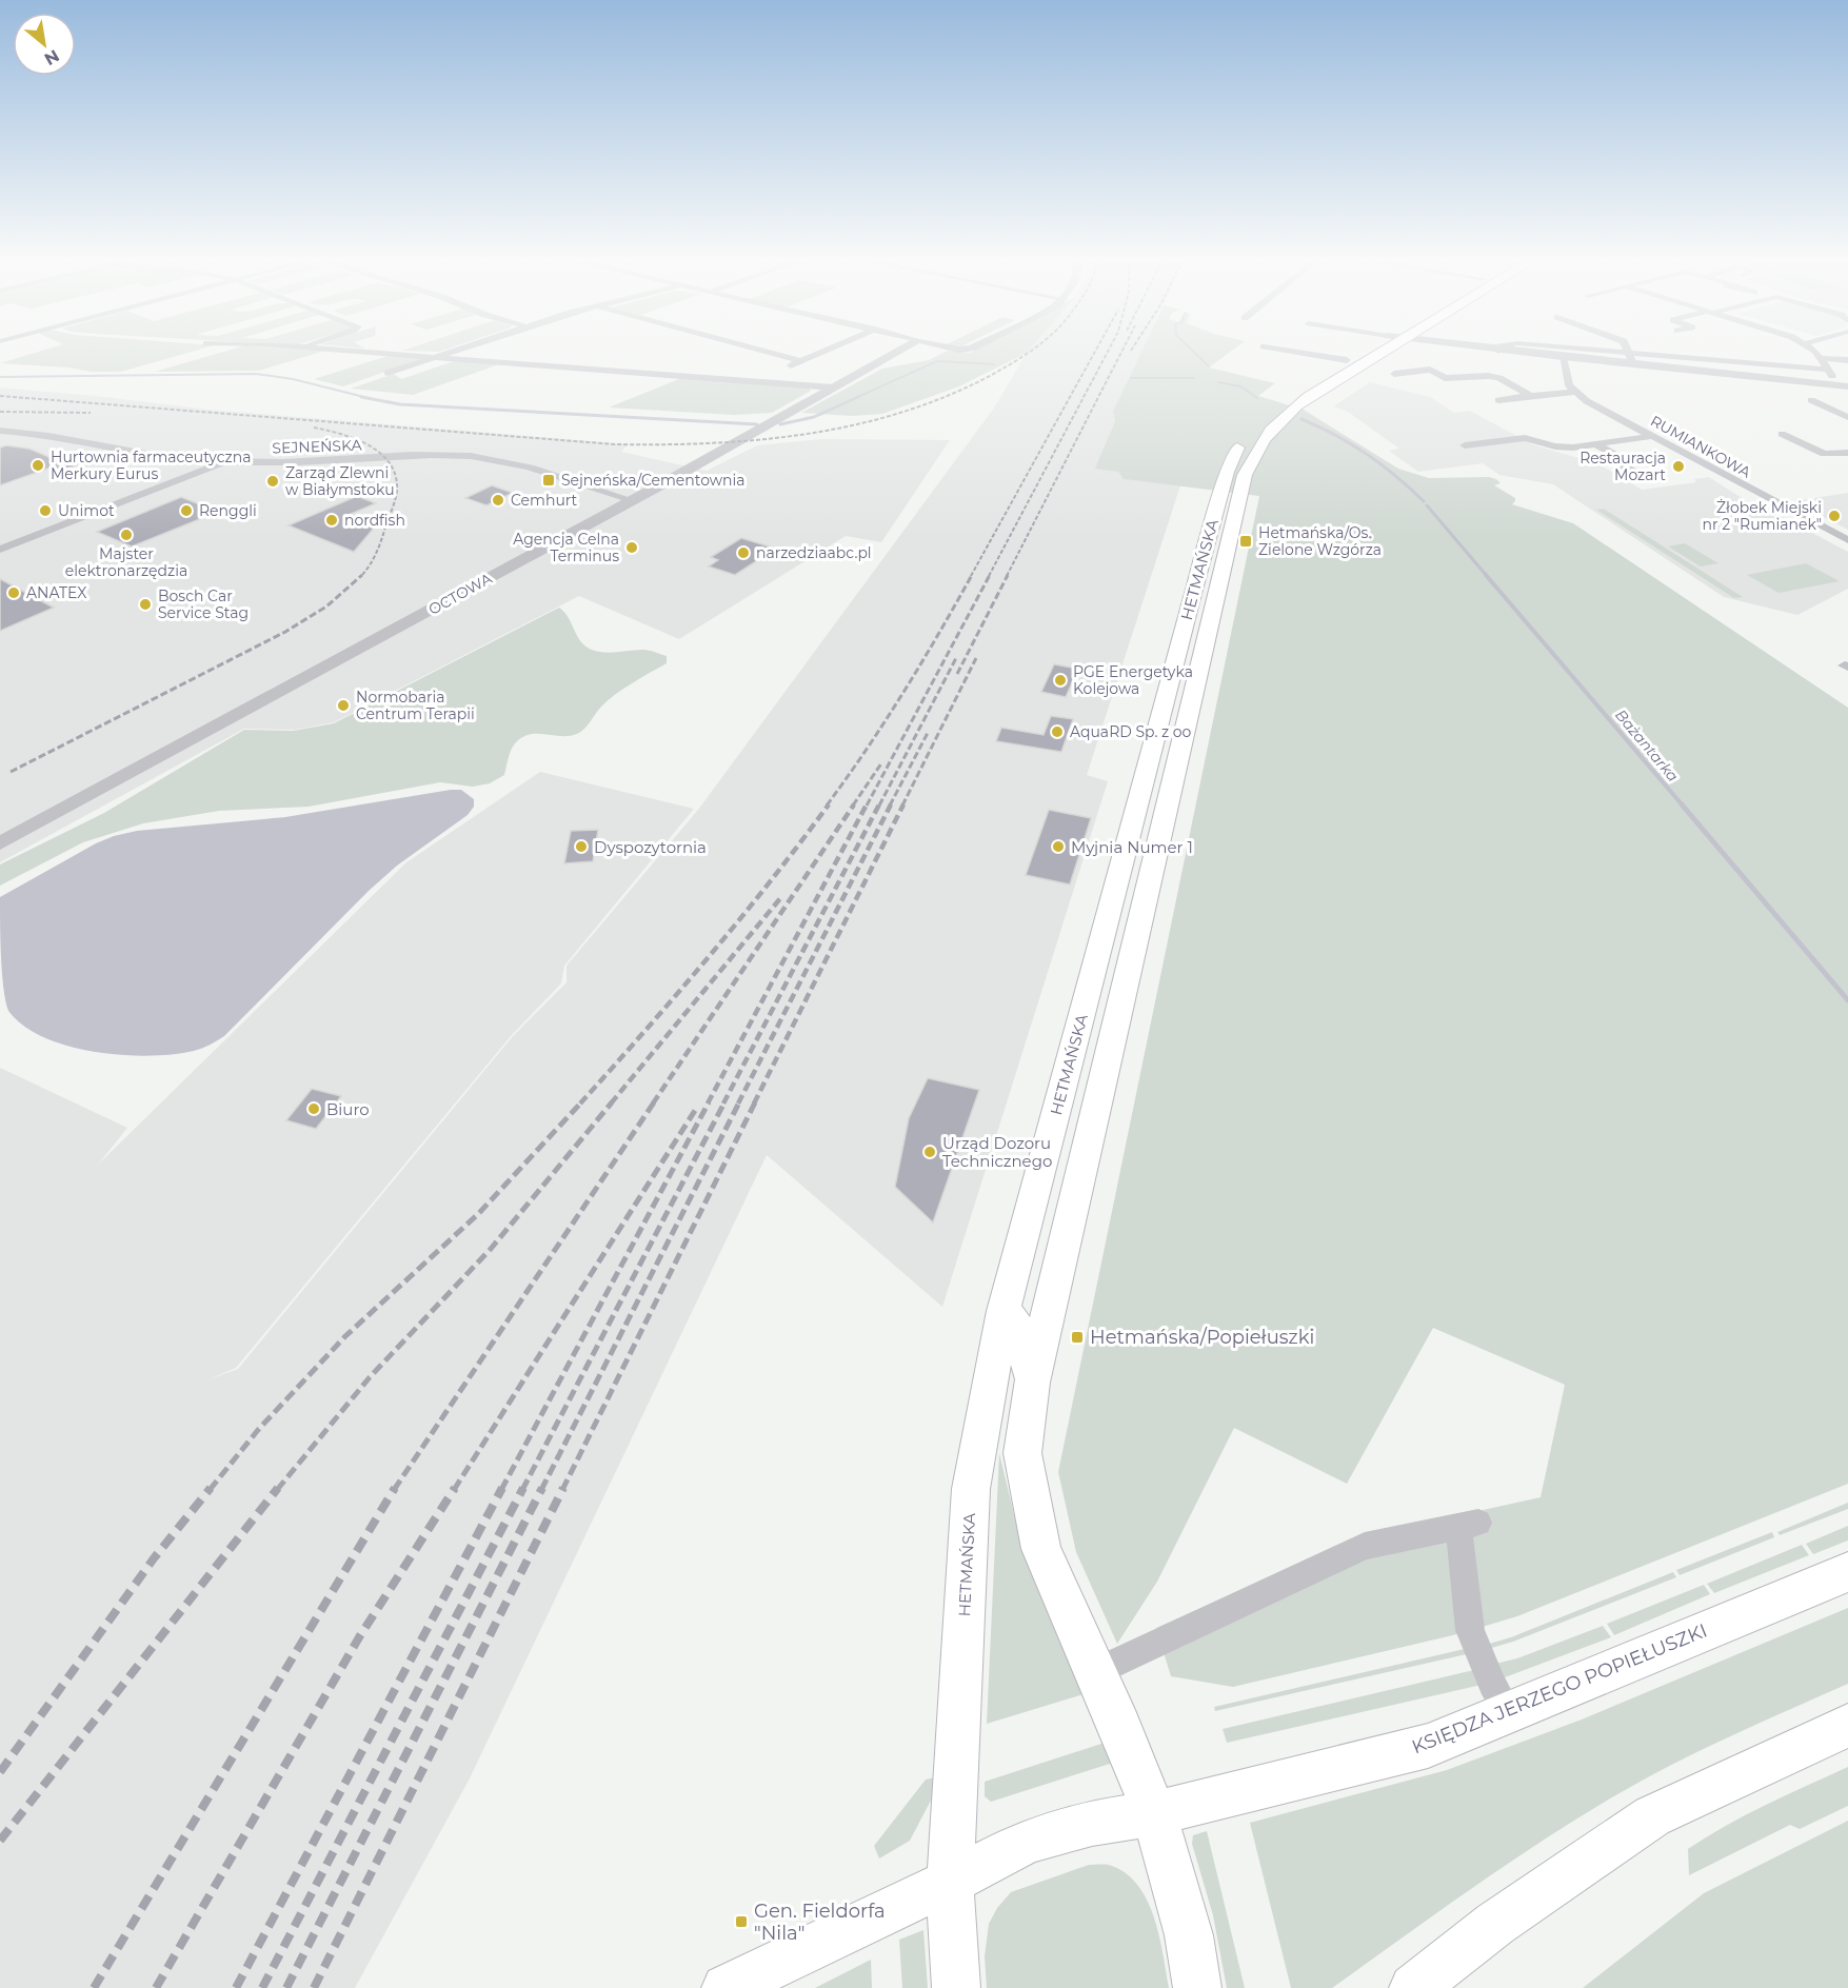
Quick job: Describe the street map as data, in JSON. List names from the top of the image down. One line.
{"streets":{"main road":["HETMAŃSKA","KSIĘDZA JERZEGO POPIEŁUSZKI"],"street":["SEJNEŃSKA","RUMIANKOWA","OCTOWA"]},"crossings":[["SEJNEŃSKA","OCTOWA"],["HETMAŃSKA","KSIĘDZA JERZEGO POPIEŁUSZKI"]],"water":["Bażantarka"],"places":{"other":["Hurtownia farmaceutyczna Merkury Eurus","Restauracja Mozart","Zarząd Zlewni w Białymstoku","Cemhurt","Unimot","Renggli","Żłobek Miejski nr 2 \"Rumianek\"","nordfish","Majster elektronarzędzia","Agencja Celna Terminus","narzedziaabc.pl","ANATEX","Bosch Car Service Stag","PGE Energetyka Kolejowa","Normobaria Centrum Terapii","AquaRD Sp. z oo","Dyspozytornia","Myjnia Numer 1","Biuro","Urząd Dozoru Technicznego"],"transit":["Sejneńska/Cementownia","Hetmańska/Os. Zielone Wzgórza","Hetmańska/Popiełuszki","Gen. Fieldorfa \"Nila\""]},"north":"bottom right"}
